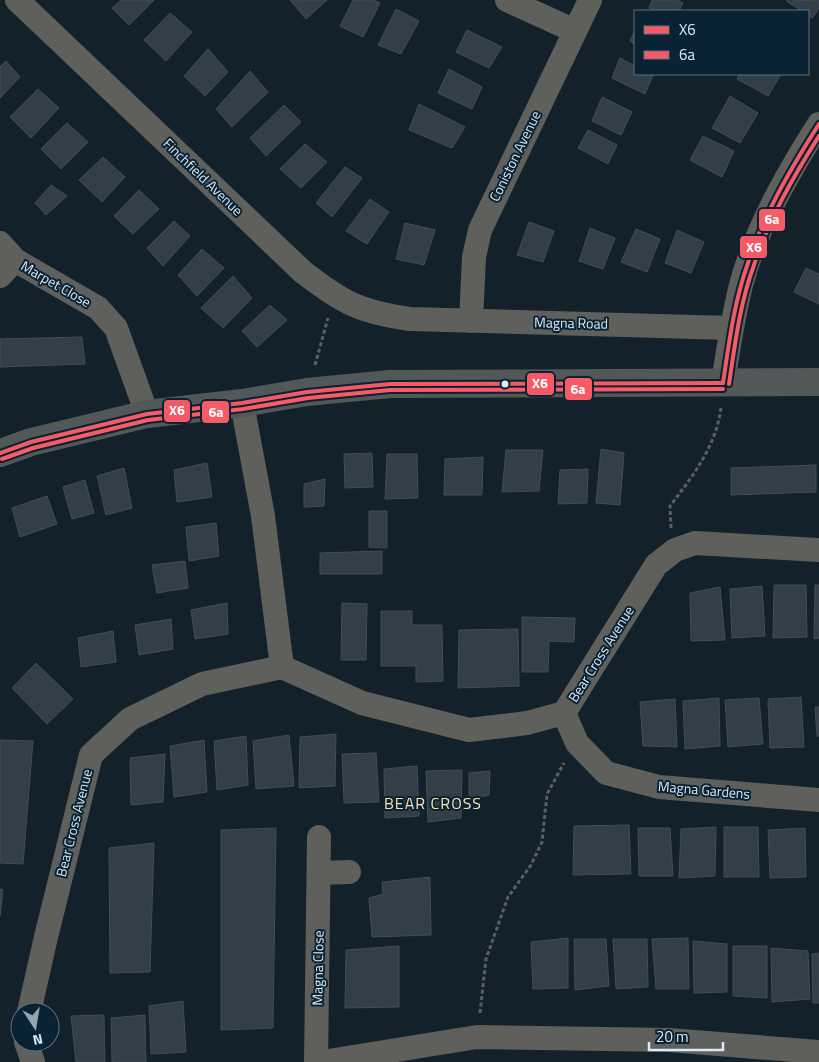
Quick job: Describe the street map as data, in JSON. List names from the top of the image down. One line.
{"streets":{"street":["Coniston Avenue","Finchfield Avenue","Marpet Close","Magna Road","Bear Cross Avenue","Magna Gardens","Magna Close"]},"crossings":[["Coniston Avenue","Magna Road"],["Finchfield Avenue","Magna Road"],["Bear Cross Avenue","Magna Gardens"]],"districts":["BEAR CROSS"],"lines":["transit line X6","transit line 6a"],"legend":["X6","6a"],"scale_bar":"20 m","north":"bottom"}
